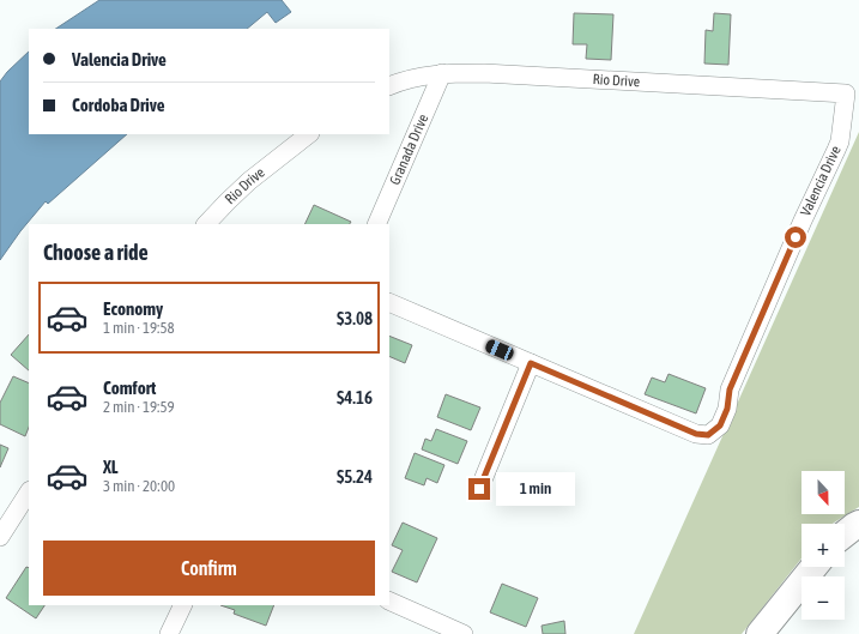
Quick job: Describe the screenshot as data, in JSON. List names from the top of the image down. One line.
{"streets":{"street":["Rio Drive","Granada Drive","Valencia Drive"]},"crossings":[["Rio Drive","Granada Drive"],["Rio Drive","Valencia Drive"]],"north":"bottom","page":{"banner":["Valencia Drive","Cordoba Drive"],"heading":"Choose a ride","list":[{"name":"Economy","note":"1 min · 19:58","value":"$3.08"},{"name":"Comfort","note":"2 min · 19:59","value":"$4.16"},{"name":"XL","note":"3 min · 20:00","value":"$5.24"}],"map_buttons":["+","−"],"bubble":"1 min","buttons":"Confirm"}}
